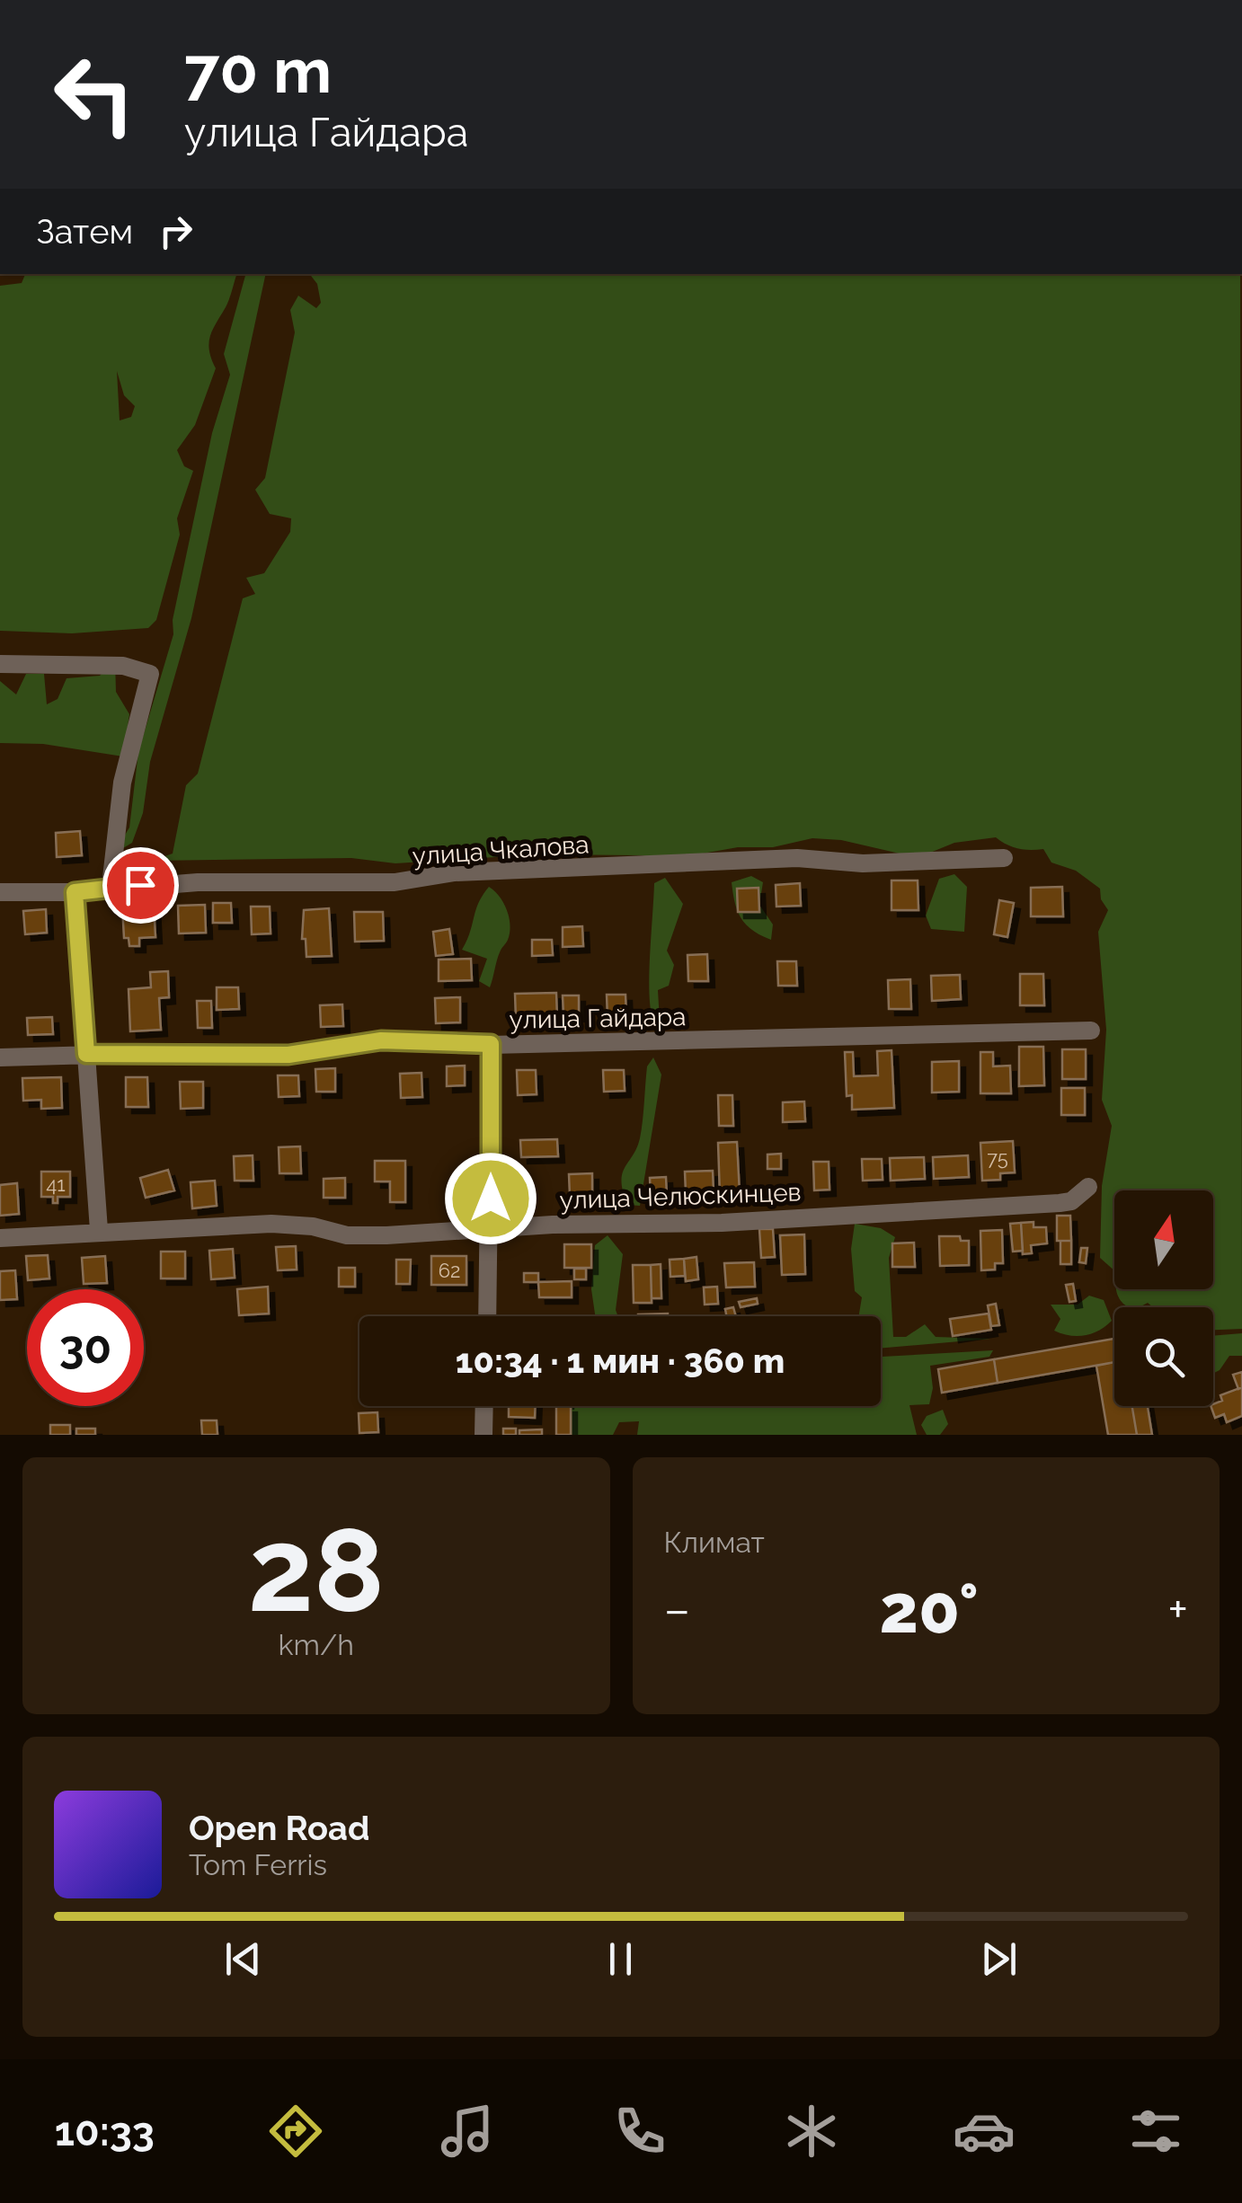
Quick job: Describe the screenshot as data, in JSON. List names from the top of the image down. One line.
{"streets":{"street":["улица Чкалова","улица Гайдара","улица Челюскинцев"]},"house_numbers":["75","41","62"],"north":"top","page":{"turn":["70 m","улица Гайдара"],"then":"Затем","limit":"30","trip":"10:34 · 1 мин · 360 m","tile":[["28","km/h"],"Климат"],"heat":["−","20°","+"],"song":["Open Road","Tom Ferris"],"tabs":"10:33"}}
